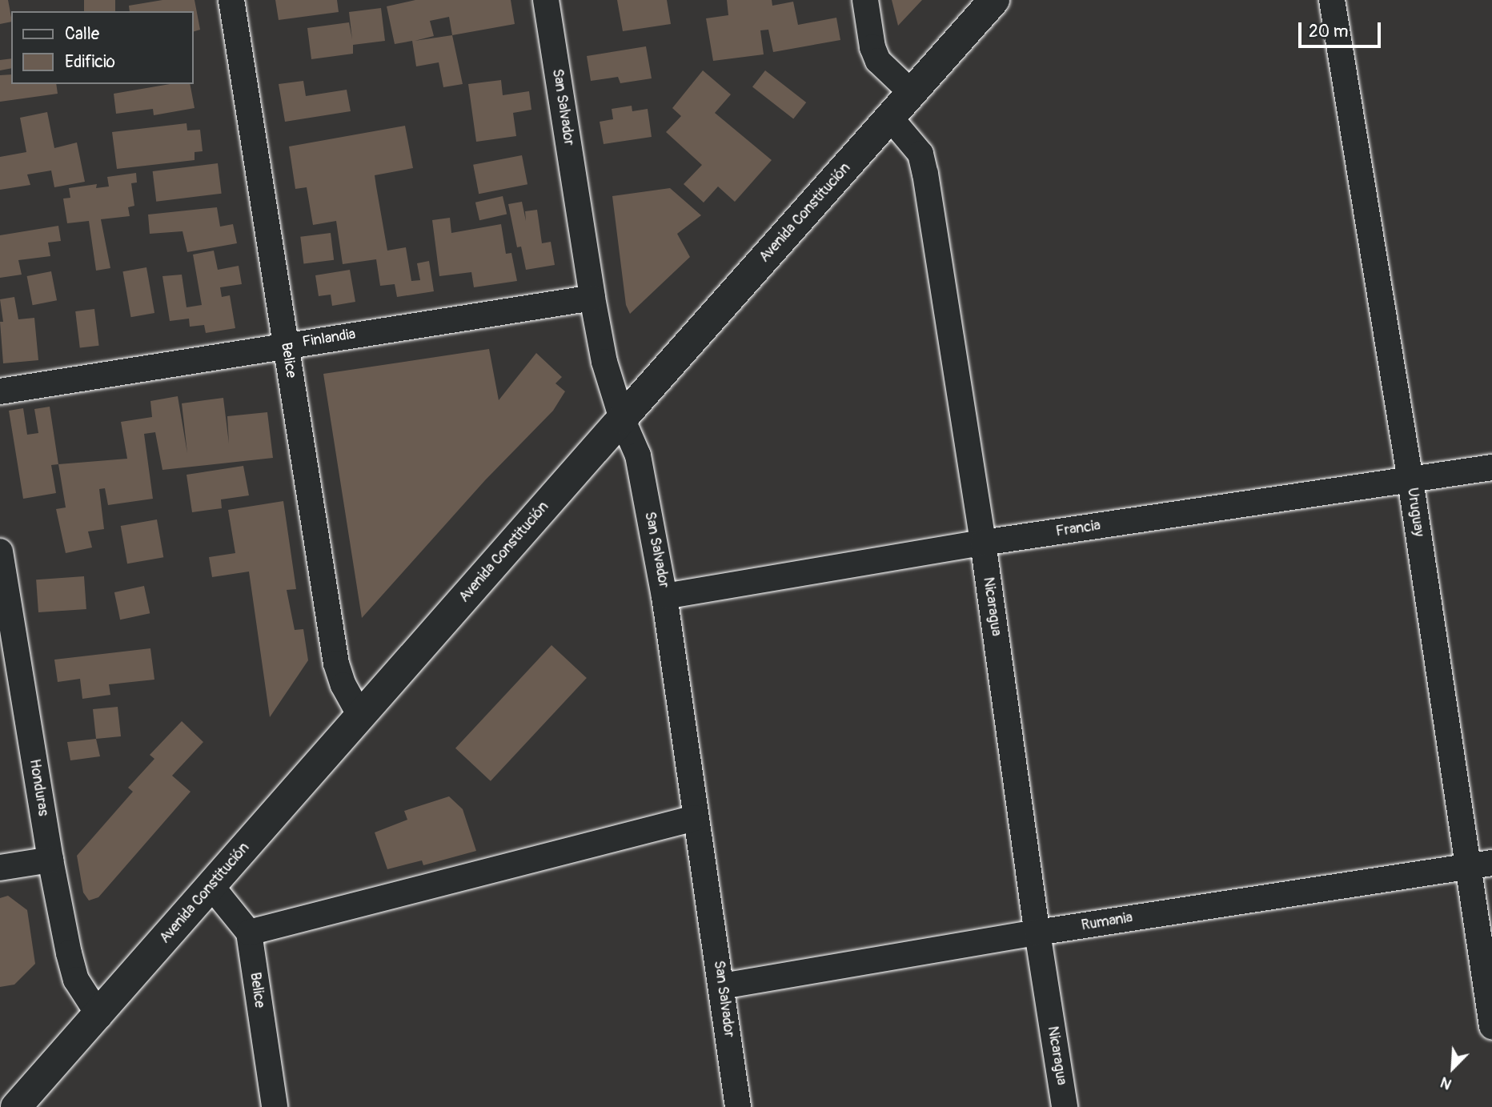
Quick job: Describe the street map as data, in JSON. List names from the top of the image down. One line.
{"streets":{"main road":["Avenida Constitución"],"street":["San Salvador","Finlandia","Belice","Uruguay","Francia","Nicaragua","Honduras","Rumania"]},"crossings":[["San Salvador","Avenida Constitución"],["San Salvador","Finlandia"],["San Salvador","Francia"],["San Salvador","Rumania"],["Avenida Constitución","Belice"],["Avenida Constitución","Nicaragua"],["Avenida Constitución","Honduras"],["Finlandia","Belice"],["Uruguay","Francia"],["Uruguay","Rumania"],["Francia","Nicaragua"],["Nicaragua","Rumania"]],"legend":["Calle","Edificio"],"scale_bar":"20 m","north":"bottom left"}
